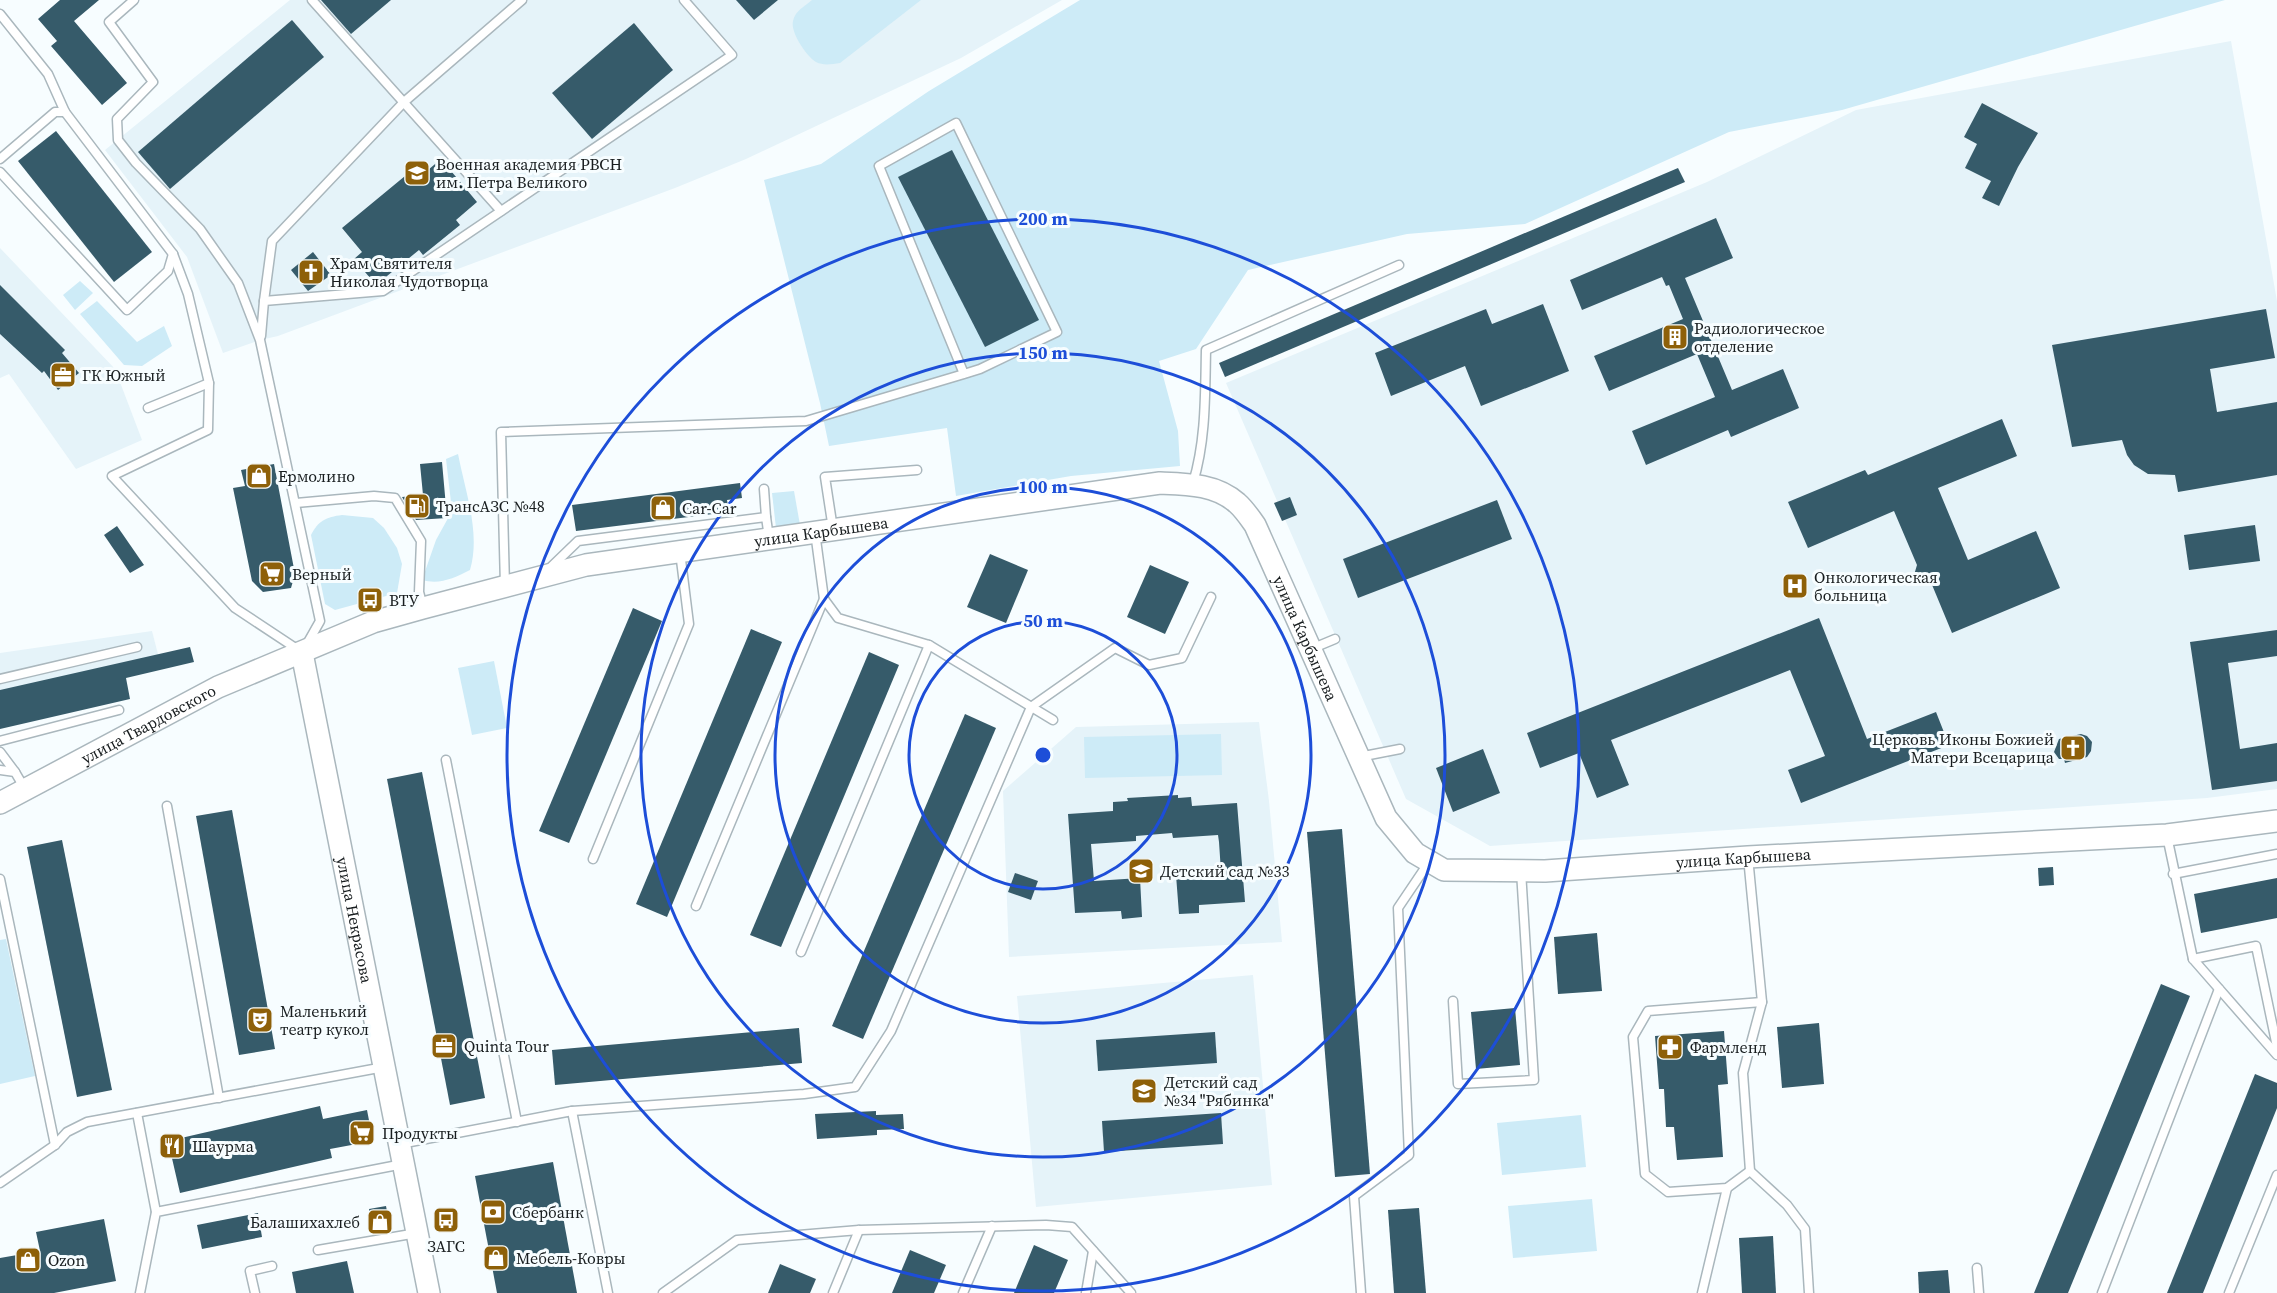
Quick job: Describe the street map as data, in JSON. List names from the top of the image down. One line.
{"streets":{"street":["улица Карбышева","улица Твардовского","улица Некрасова"]},"crossings":[["улица Карбышева","улица Твардовского"],["улица Карбышева","улица Некрасова"],["улица Твардовского","улица Некрасова"]],"places":{"school or university":["Военная академия РВСН им. Петра Великого","Детский сад №33","Детский сад №34 \"Рябинка\""],"church":["Храм Святителя Николая Чудотворца","Церковь Иконы Божией Матери Всецарица"],"building":["Радиологическое отделение"],"office":["ГК Южный","Quinta Tour"],"shop":["Ермолино","Car-Car","Балашихахлеб","Мебель-Ковры","Ozon"],"fuel station":["ТрансАЗС №48"],"supermarket":["Верный","Продукты"],"hospital":["Онкологическая больница"],"bus stop":["ВТУ","ЗАГС"],"theatre":["Маленький театр кукол"],"pharmacy":["Фармленд"],"restaurant":["Шаурма"],"bank":["Сбербанк"]},"rings":["200 m","150 m","100 m","50 m"]}
